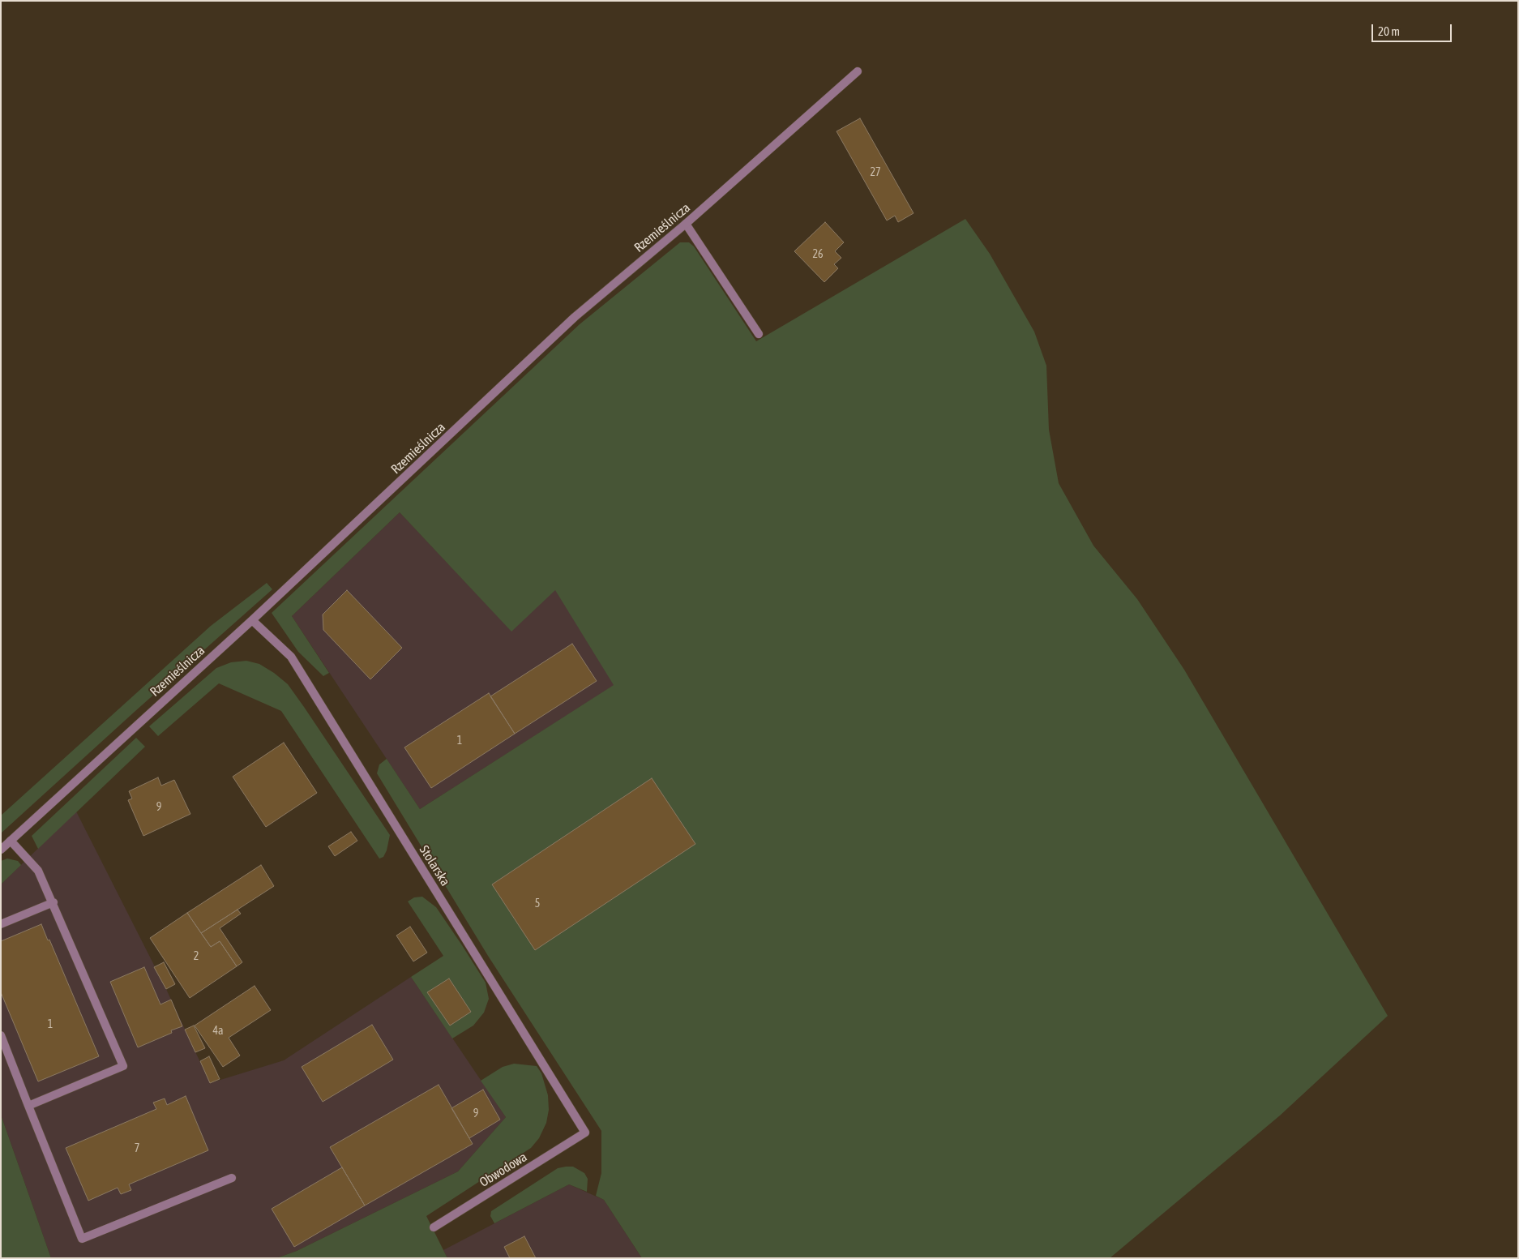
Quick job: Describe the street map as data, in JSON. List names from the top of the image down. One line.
{"streets":{"street":["Rzemieślnicza","Stolarska","Obwodowa"]},"crossings":[["Rzemieślnicza","Stolarska"],["Stolarska","Obwodowa"]],"house_numbers":["27","26","1","9","5","2","1","4a","9","7"],"scale_bar":"20 m"}
